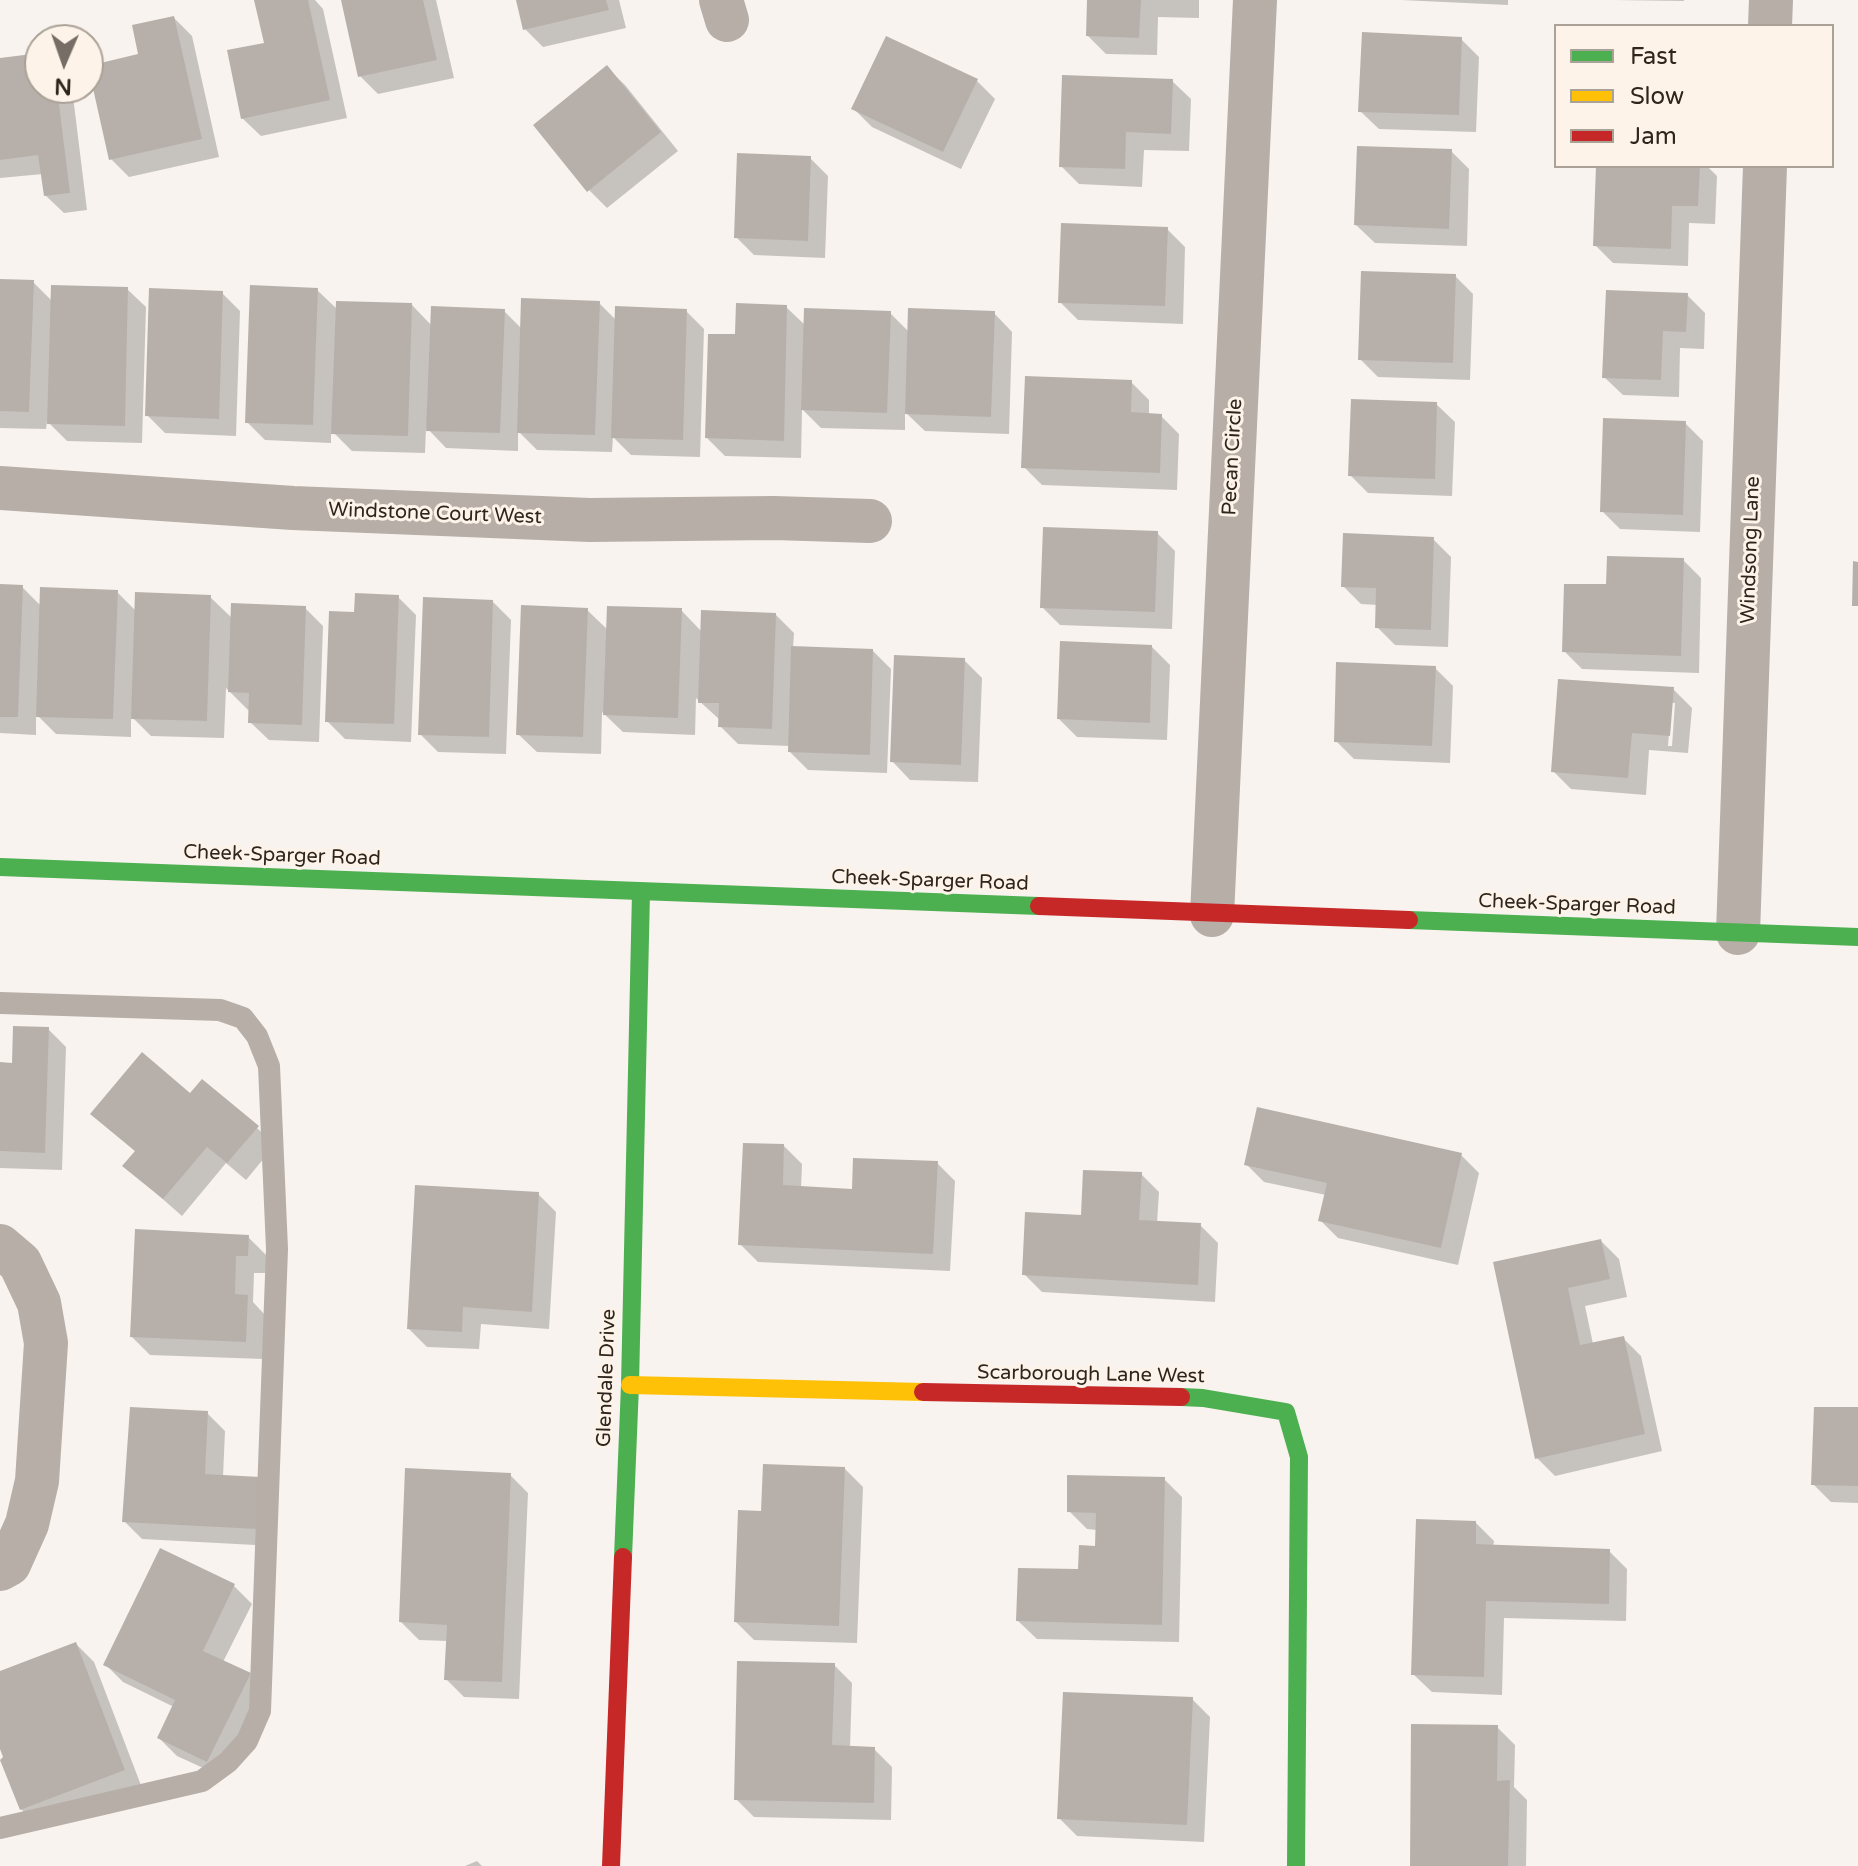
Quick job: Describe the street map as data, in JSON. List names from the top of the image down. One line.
{"streets":{"street":["Pecan Circle","Windstone Court West","Windsong Lane","Cheek-Sparger Road","Scarborough Lane West","Glendale Drive"]},"crossings":[["Pecan Circle","Cheek-Sparger Road"],["Windsong Lane","Cheek-Sparger Road"],["Cheek-Sparger Road","Glendale Drive"],["Scarborough Lane West","Glendale Drive"]],"legend":["Fast","Slow","Jam"],"north":"bottom"}
